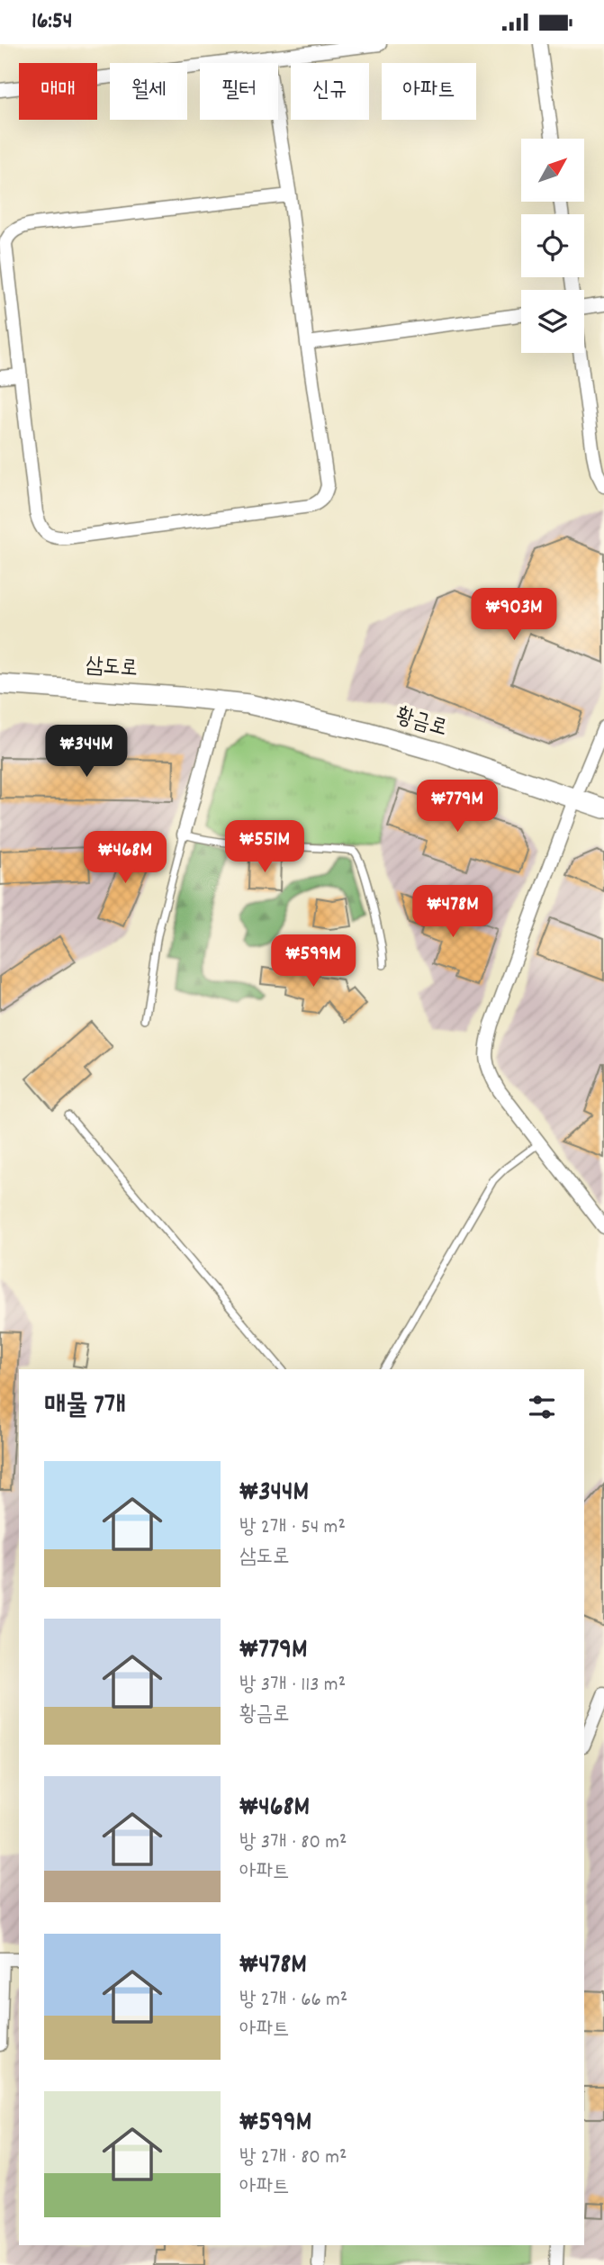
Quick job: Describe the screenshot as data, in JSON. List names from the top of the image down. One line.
{"streets":{"street":["삼도로","황금로"]},"crossings":[["삼도로","황금로"]],"north":"top right","page":{"status":"16:54","chip":["매매","월세","필터","신규","아파트"],"price":["₩903M","₩344M","₩779M","₩551M","₩468M","₩478M","₩599M"],"heading":"매물 7개","list":[{"name":"₩344M","note":"방 2개 · 54 m² · 삼도로"},{"name":"₩779M","note":"방 3개 · 113 m² · 황금로"},{"name":"₩468M","note":"방 3개 · 80 m² · 아파트"},{"name":"₩478M","note":"방 2개 · 66 m² · 아파트"},{"name":"₩599M","note":"방 2개 · 80 m² · 아파트"}]}}
